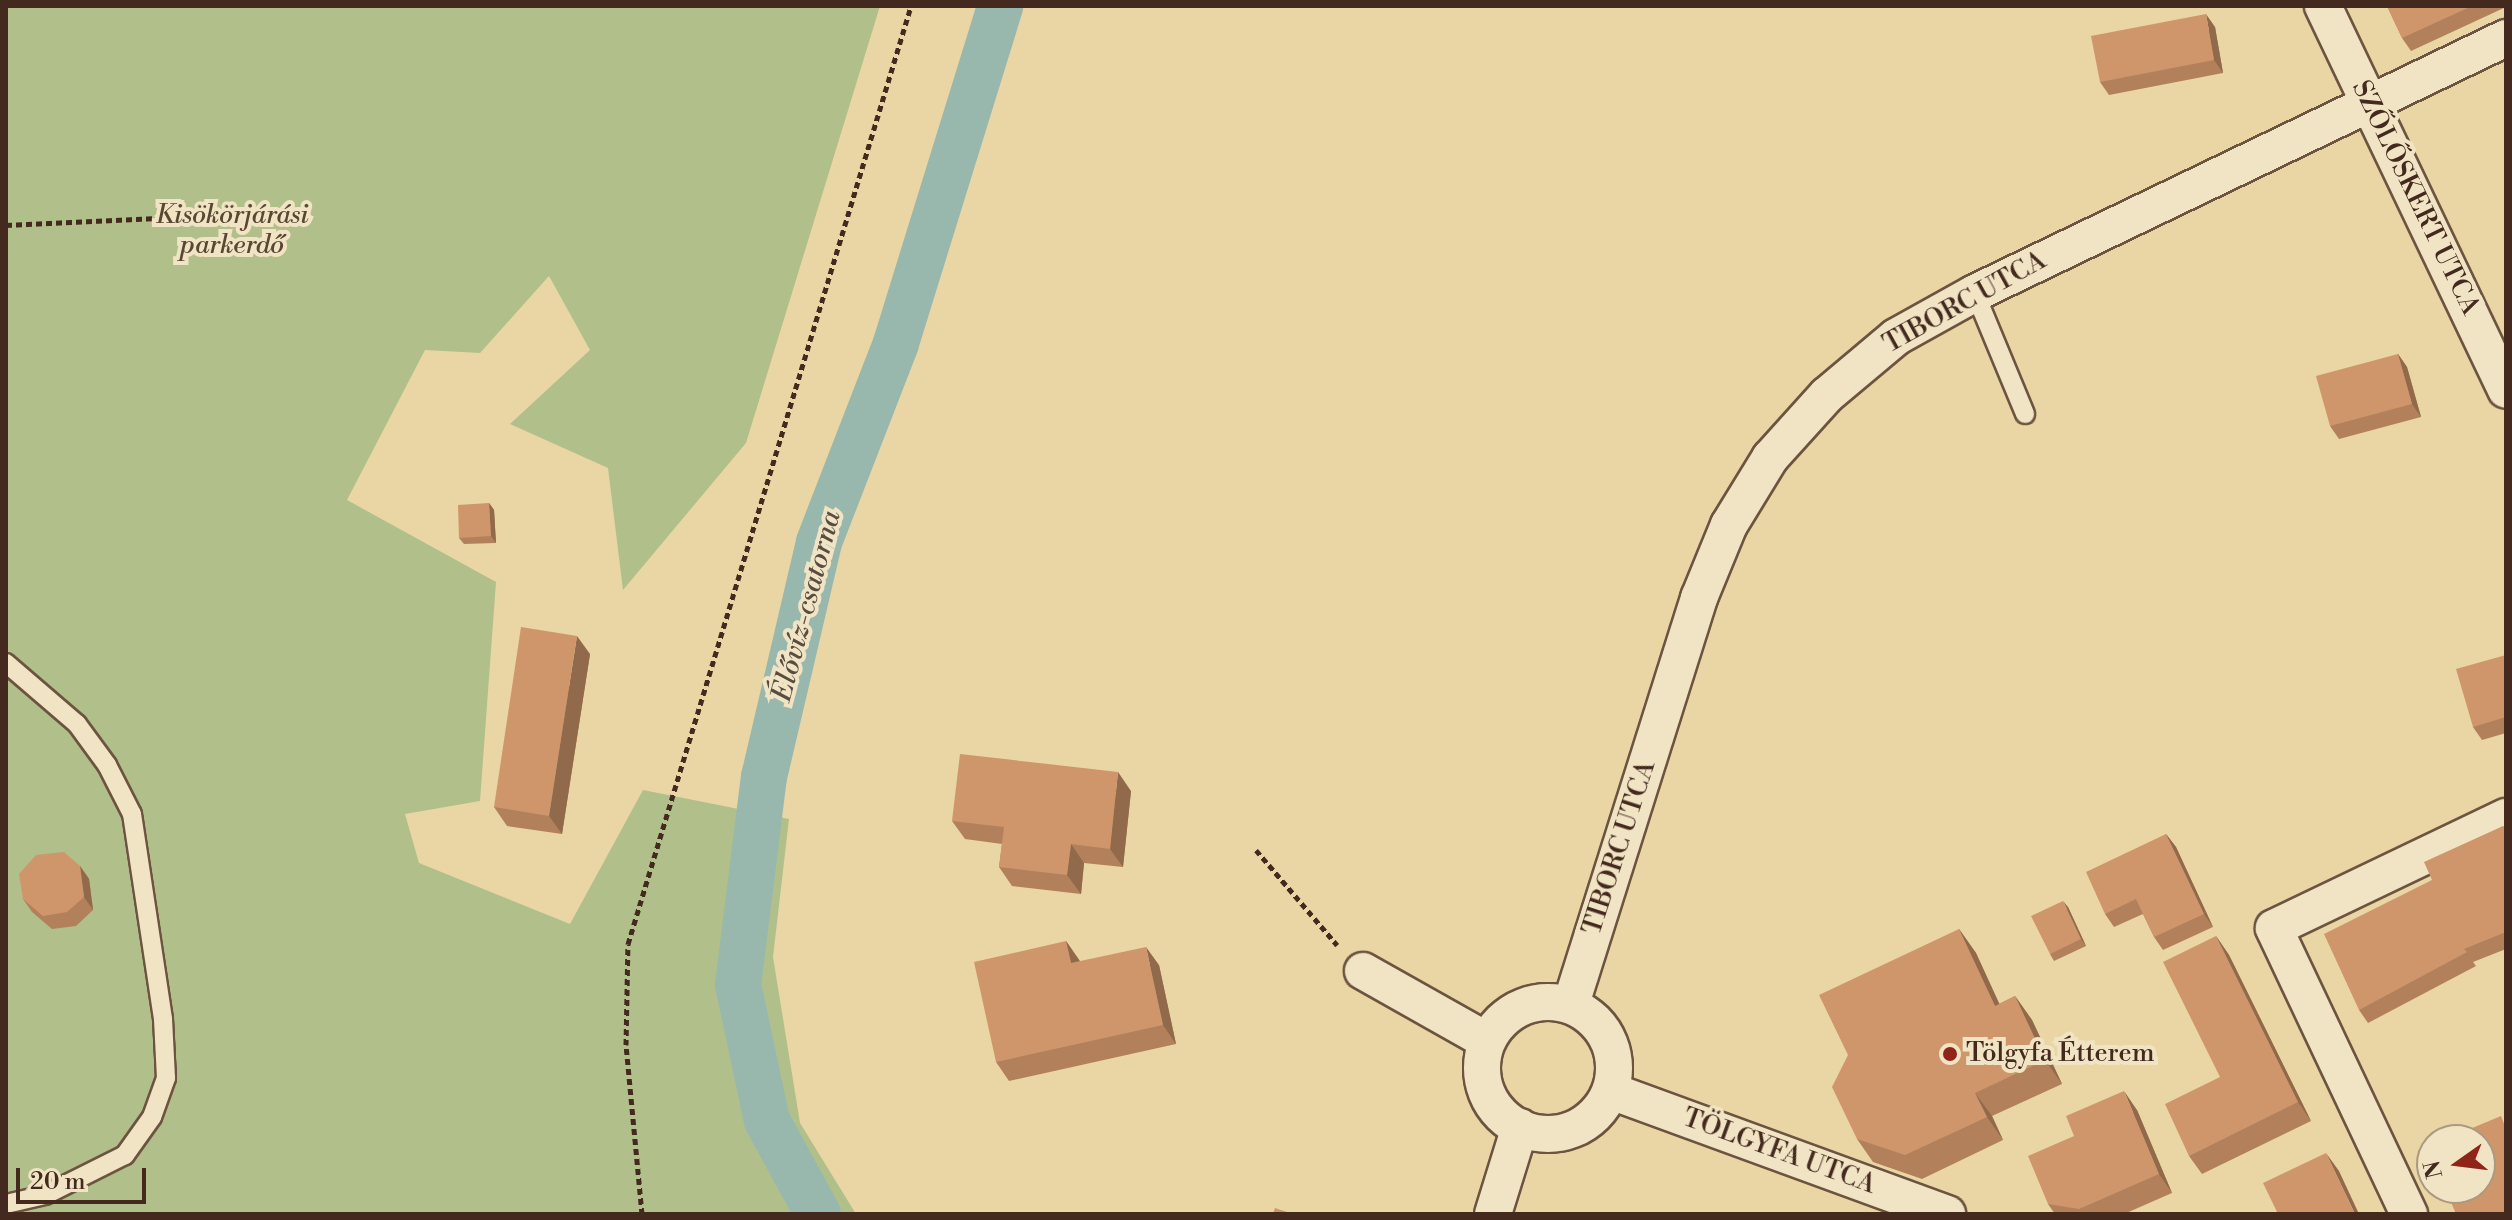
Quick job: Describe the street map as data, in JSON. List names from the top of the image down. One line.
{"streets":{"street":["SZŐLŐSKERT UTCA","TIBORC UTCA","TÖLGYFA UTCA"]},"crossings":[["SZŐLŐSKERT UTCA","TIBORC UTCA"],["TIBORC UTCA","TÖLGYFA UTCA"]],"water":["Élővíz-csatorna"],"parks":["Kisökörjárási parkerdő"],"places":["Tölgyfa Étterem"],"scale_bar":"20 m","north":"left"}
